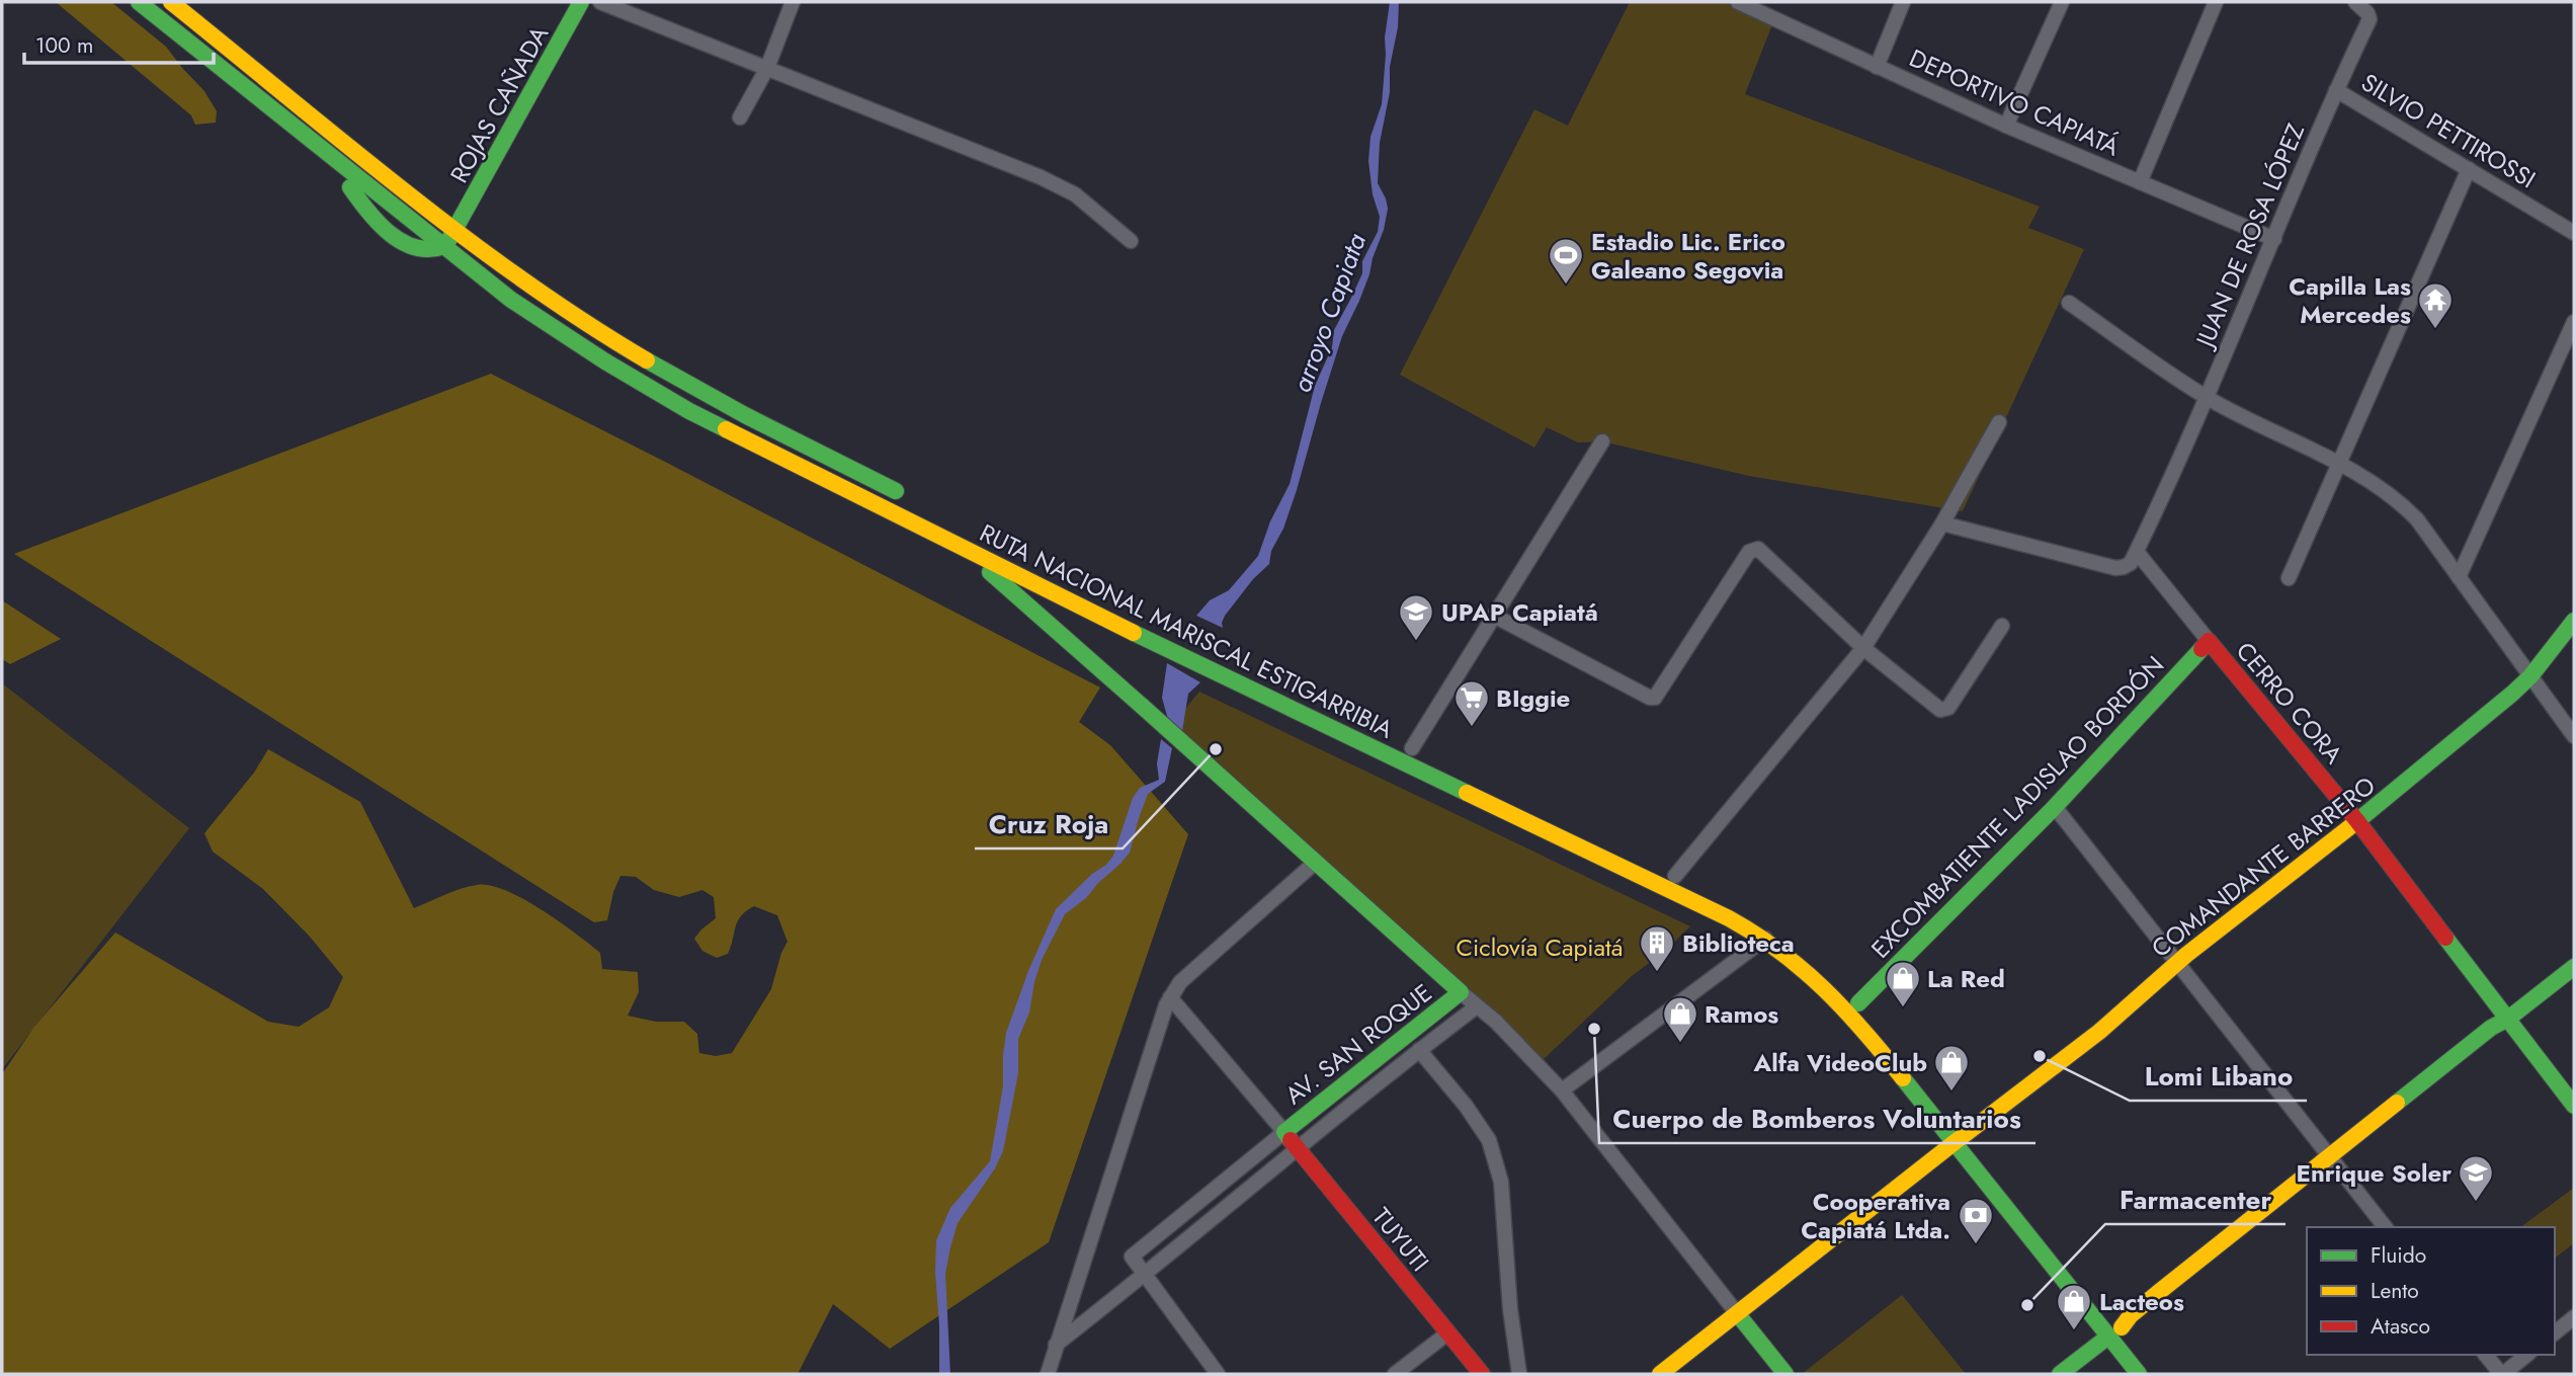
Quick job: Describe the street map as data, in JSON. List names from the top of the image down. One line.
{"streets":{"main road":["ROJAS CAÑADA","RUTA NACIONAL MARISCAL ESTIGARRIBIA","CERRO CORA","EXCOMBATIENTE LADISLAO BORDÓN","COMANDANTE BARRERO","AV. SAN ROQUE","TUYUTI"],"street":["DEPORTIVO CAPIATÁ","SILVIO PETTIROSSI","JUAN DE ROSA LÓPEZ"]},"crossings":[["DEPORTIVO CAPIATÁ","JUAN DE ROSA LÓPEZ"],["ROJAS CAÑADA","RUTA NACIONAL MARISCAL ESTIGARRIBIA"],["SILVIO PETTIROSSI","JUAN DE ROSA LÓPEZ"],["JUAN DE ROSA LÓPEZ","CERRO CORA"],["RUTA NACIONAL MARISCAL ESTIGARRIBIA","EXCOMBATIENTE LADISLAO BORDÓN"],["RUTA NACIONAL MARISCAL ESTIGARRIBIA","COMANDANTE BARRERO"],["CERRO CORA","EXCOMBATIENTE LADISLAO BORDÓN"],["CERRO CORA","COMANDANTE BARRERO"],["AV. SAN ROQUE","TUYUTI"]],"water":["arroyo Capiata"],"parks":["Ciclovía Capiatá"],"places":{"sports":["Estadio Lic. Erico Galeano Segovia"],"temple":["Capilla Las Mercedes"],"school or university":["UPAP Capiatá","Enrique Soler"],"supermarket":["BIggie"],"other":["Cruz Roja","Cuerpo de Bomberos Voluntarios","Lomi Libano","Farmacenter"],"building":["Biblioteca"],"shop":["La Red","Ramos","Alfa VideoClub","Lacteos"],"bank":["Cooperativa Capiatá Ltda."]},"legend":["Fluido","Lento","Atasco"],"scale_bar":"100 m"}
